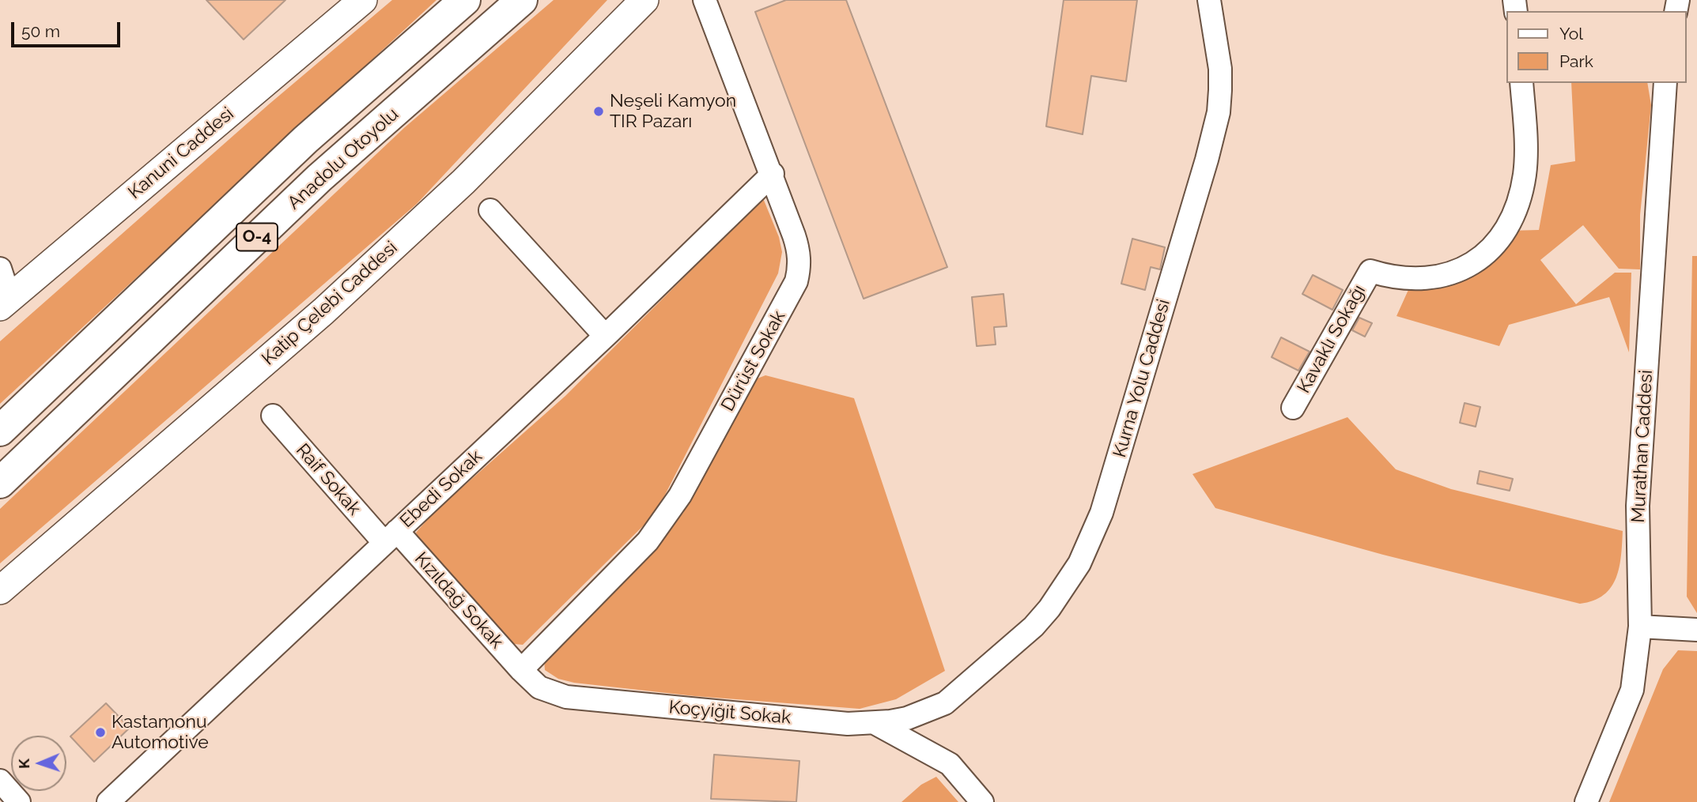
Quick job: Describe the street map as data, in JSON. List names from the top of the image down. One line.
{"streets":{"highway":["Anadolu Otoyolu","O-4"],"main road":["Kanuni Caddesi","Katip Çelebi Caddesi"],"street":["Kavaklı Sokağı","Dürüst Sokak","Kurna Yolu Caddesi","Murathan Caddesi","Raif Sokak","Ebedi Sokak","Kızıldağ Sokak","Koçyiğit Sokak"]},"crossings":[["Dürüst Sokak","Ebedi Sokak"],["Dürüst Sokak","Kızıldağ Sokak"],["Dürüst Sokak","Koçyiğit Sokak"],["Kurna Yolu Caddesi","Koçyiğit Sokak"],["Raif Sokak","Ebedi Sokak"],["Raif Sokak","Kızıldağ Sokak"],["Ebedi Sokak","Kızıldağ Sokak"],["Kızıldağ Sokak","Koçyiğit Sokak"]],"places":["Neşeli Kamyon TIR Pazarı","Kastamonu Automotive"],"legend":["Yol","Park"],"scale_bar":"50 m","north":"left"}
